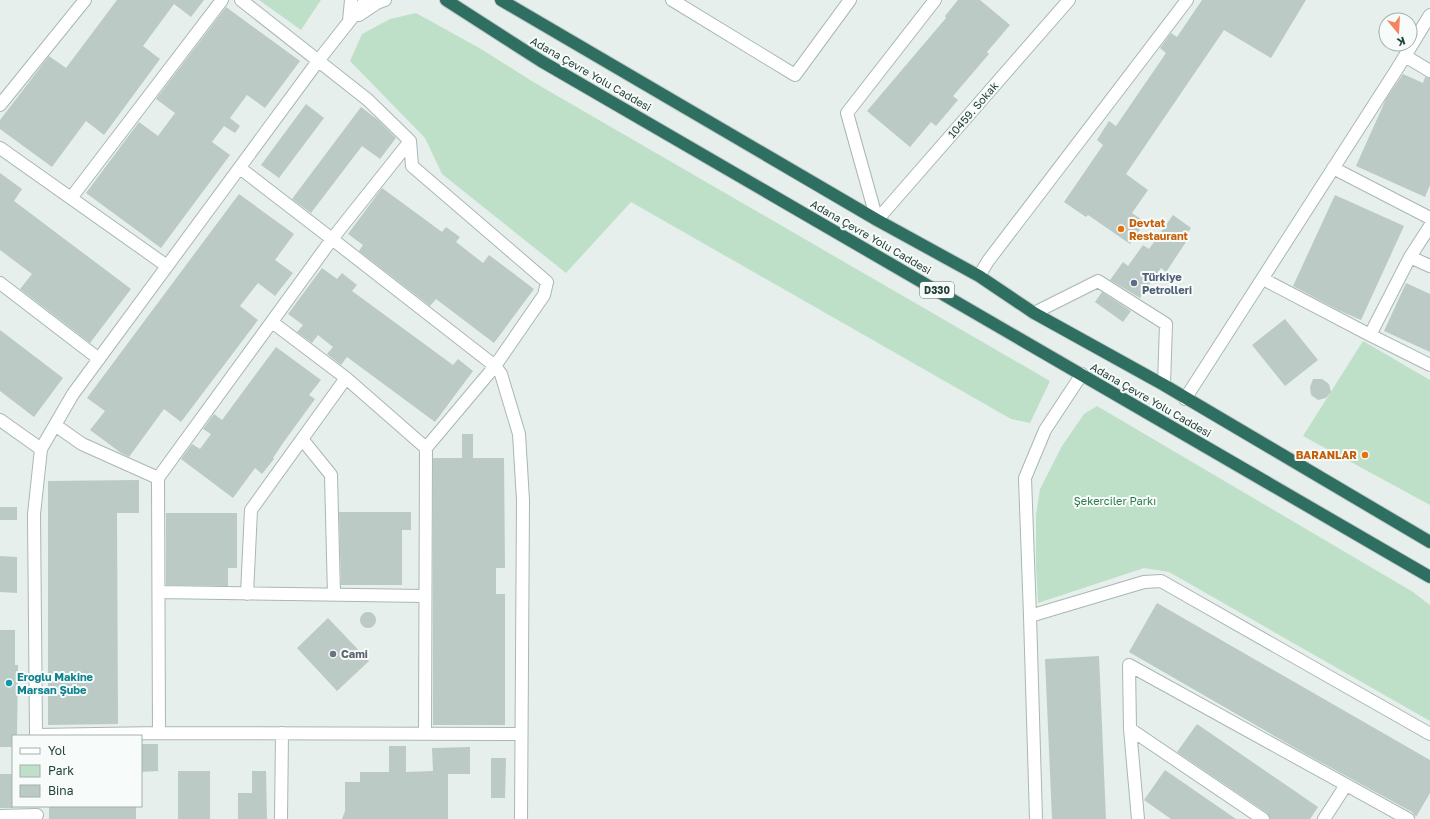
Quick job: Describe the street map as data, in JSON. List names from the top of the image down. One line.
{"streets":{"highway":["Adana Çevre Yolu Caddesi","D330"],"street":["10459. Sokak"]},"crossings":[["Adana Çevre Yolu Caddesi","10459. Sokak"]],"parks":["Şekerciler Parkı"],"places":["Devtat Restaurant","Türkiye Petrolleri","BARANLAR","Cami","Eroğlu Makine Marsan Şube"],"legend":["Yol","Park","Bina"],"north":"bottom"}
